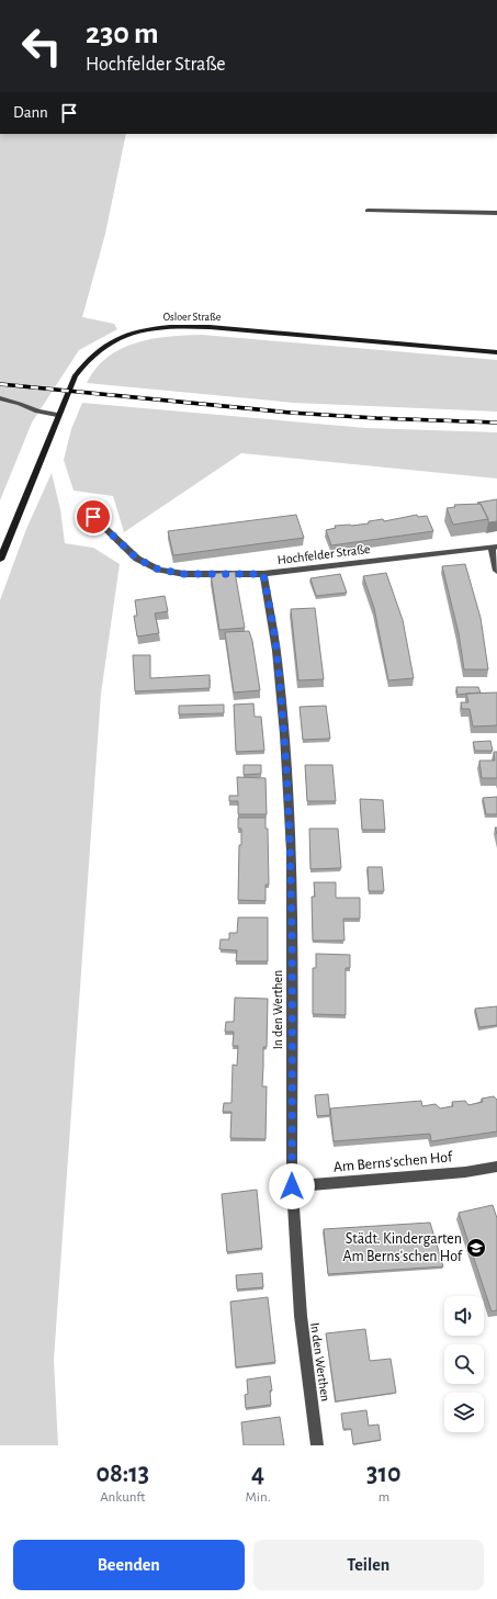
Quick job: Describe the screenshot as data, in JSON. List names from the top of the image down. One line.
{"streets":{"main road":["Osloer Straße"],"street":["Hochfelder Straße","In den Werthen","Am Berns'schen Hof"]},"crossings":[["Hochfelder Straße","In den Werthen"],["In den Werthen","Am Berns'schen Hof"]],"places":{"school or university":["Städt. Kindergarten Am Berns'schen Hof"]},"page":{"turn":["230 m","Hochfelder Straße"],"then":"Dann","eta":["08:13","Ankunft","4","Min.","310","m"],"buttons":["Beenden","Teilen"]}}
